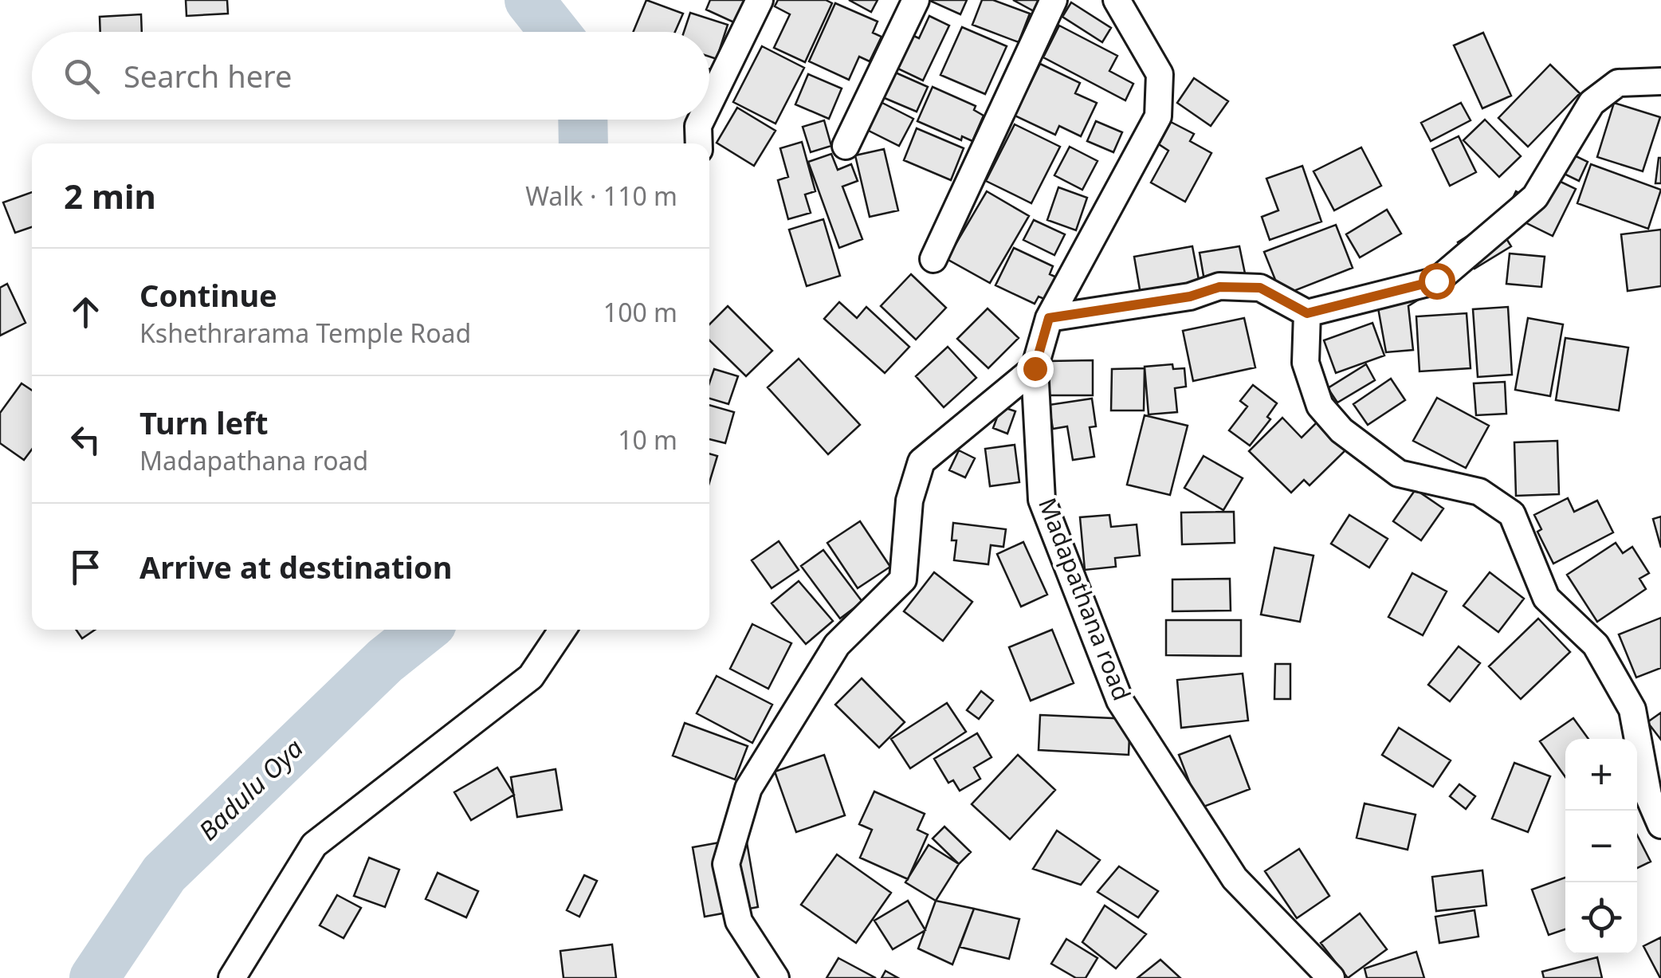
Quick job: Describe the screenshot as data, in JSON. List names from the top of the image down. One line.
{"streets":{"street":["Madapathana road"]},"water":["Badulu Oya"],"page":{"search":"Search here","heading":["2 min","Walk · 110 m"],"list":[["Continue","Kshethrarama Temple Road","100 m"],["Turn left","Madapathana road","10 m"],"Arrive at destination"],"map_buttons":["+","−"]}}
